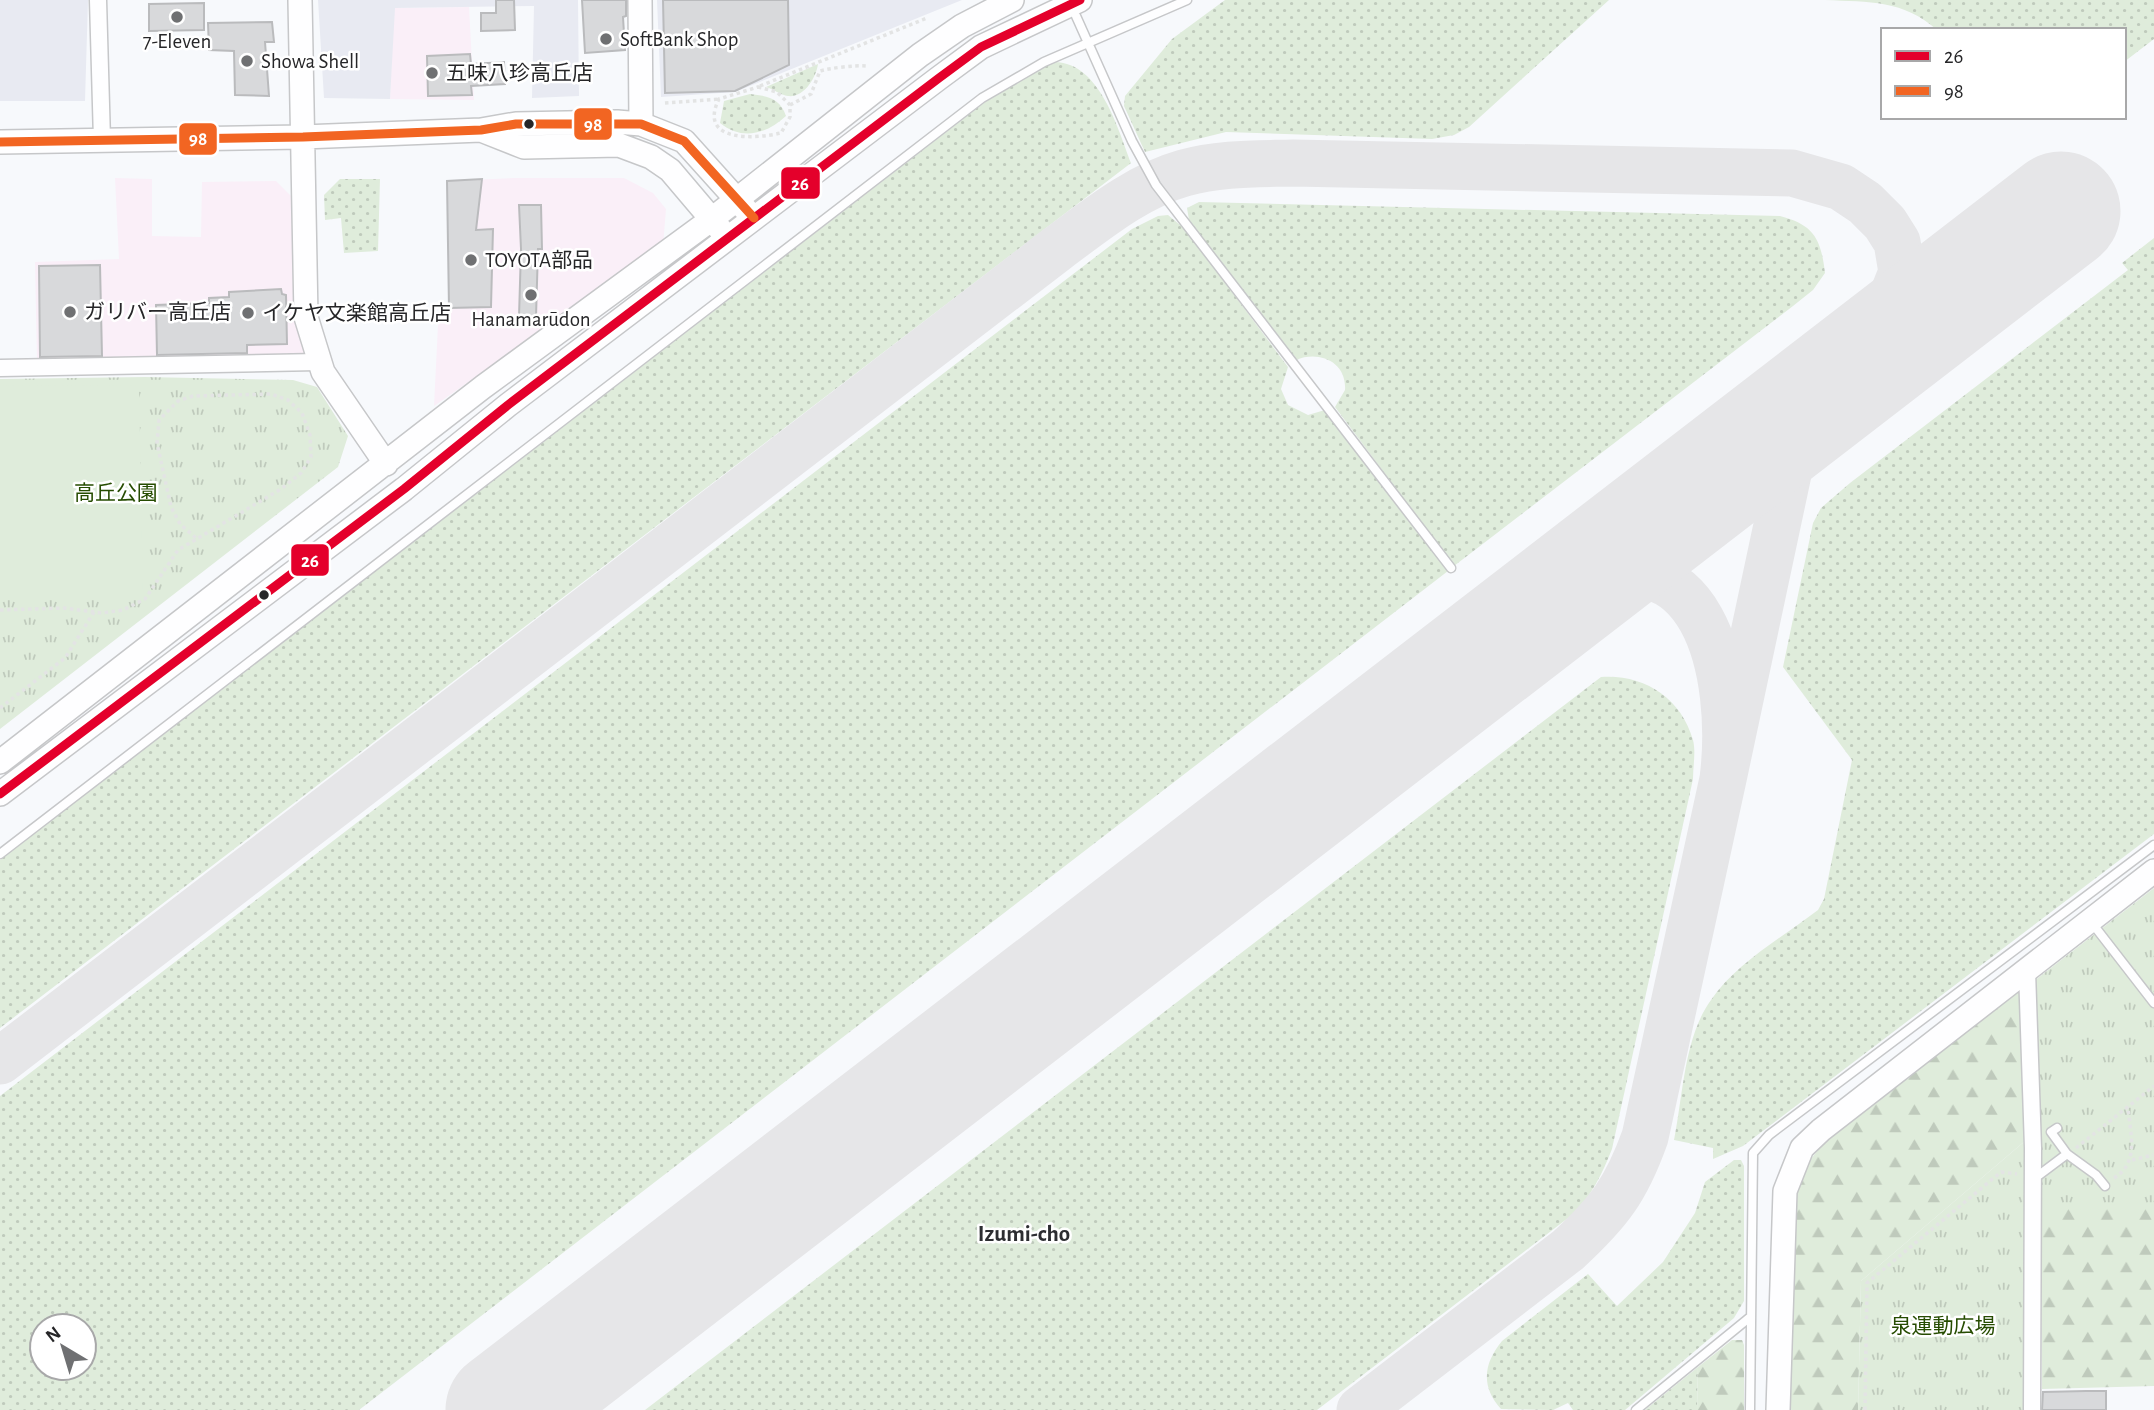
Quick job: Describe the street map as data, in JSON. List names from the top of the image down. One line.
{"districts":["Izumi-cho"],"parks":["高丘公園","泉運動広場"],"places":["7-Eleven","SoftBank Shop","Showa Shell","五味八珍高丘店","TOYOTA部品","Hanamarūdon","ガリバー高丘店","イケヤ文楽館高丘店"],"lines":["transit line 26","transit line 98"],"legend":["26","98"],"north":"top left"}
